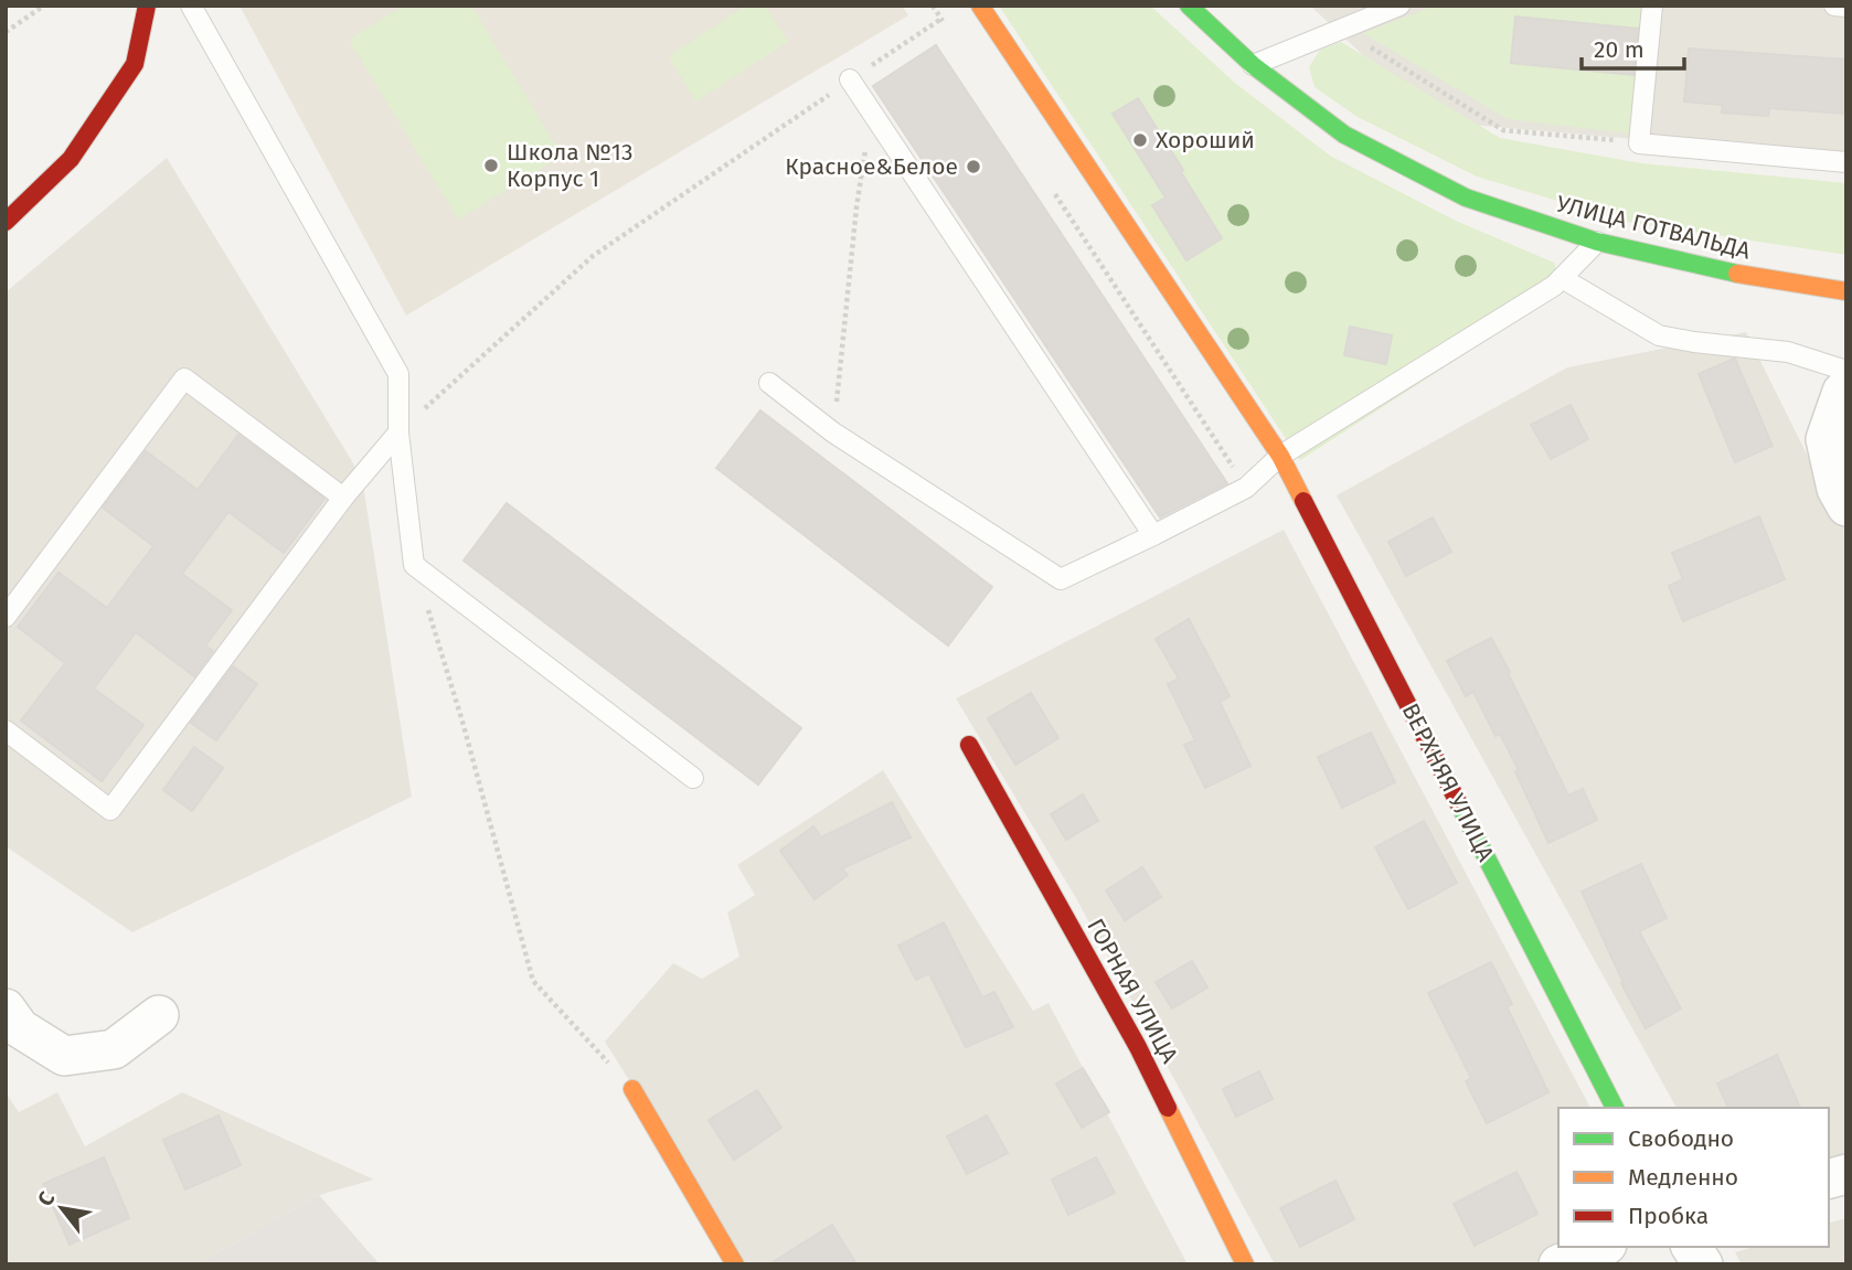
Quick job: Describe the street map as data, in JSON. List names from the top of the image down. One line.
{"streets":{"street":["УЛИЦА ГОТВАЛЬДА","ВЕРХНЯЯ УЛИЦА","ГОРНАЯ УЛИЦА"]},"places":["Хороший","Школа №13 Корпус 1","Красное&Белое"],"legend":["Свободно","Медленно","Пробка"],"scale_bar":"20 m","north":"top left"}
